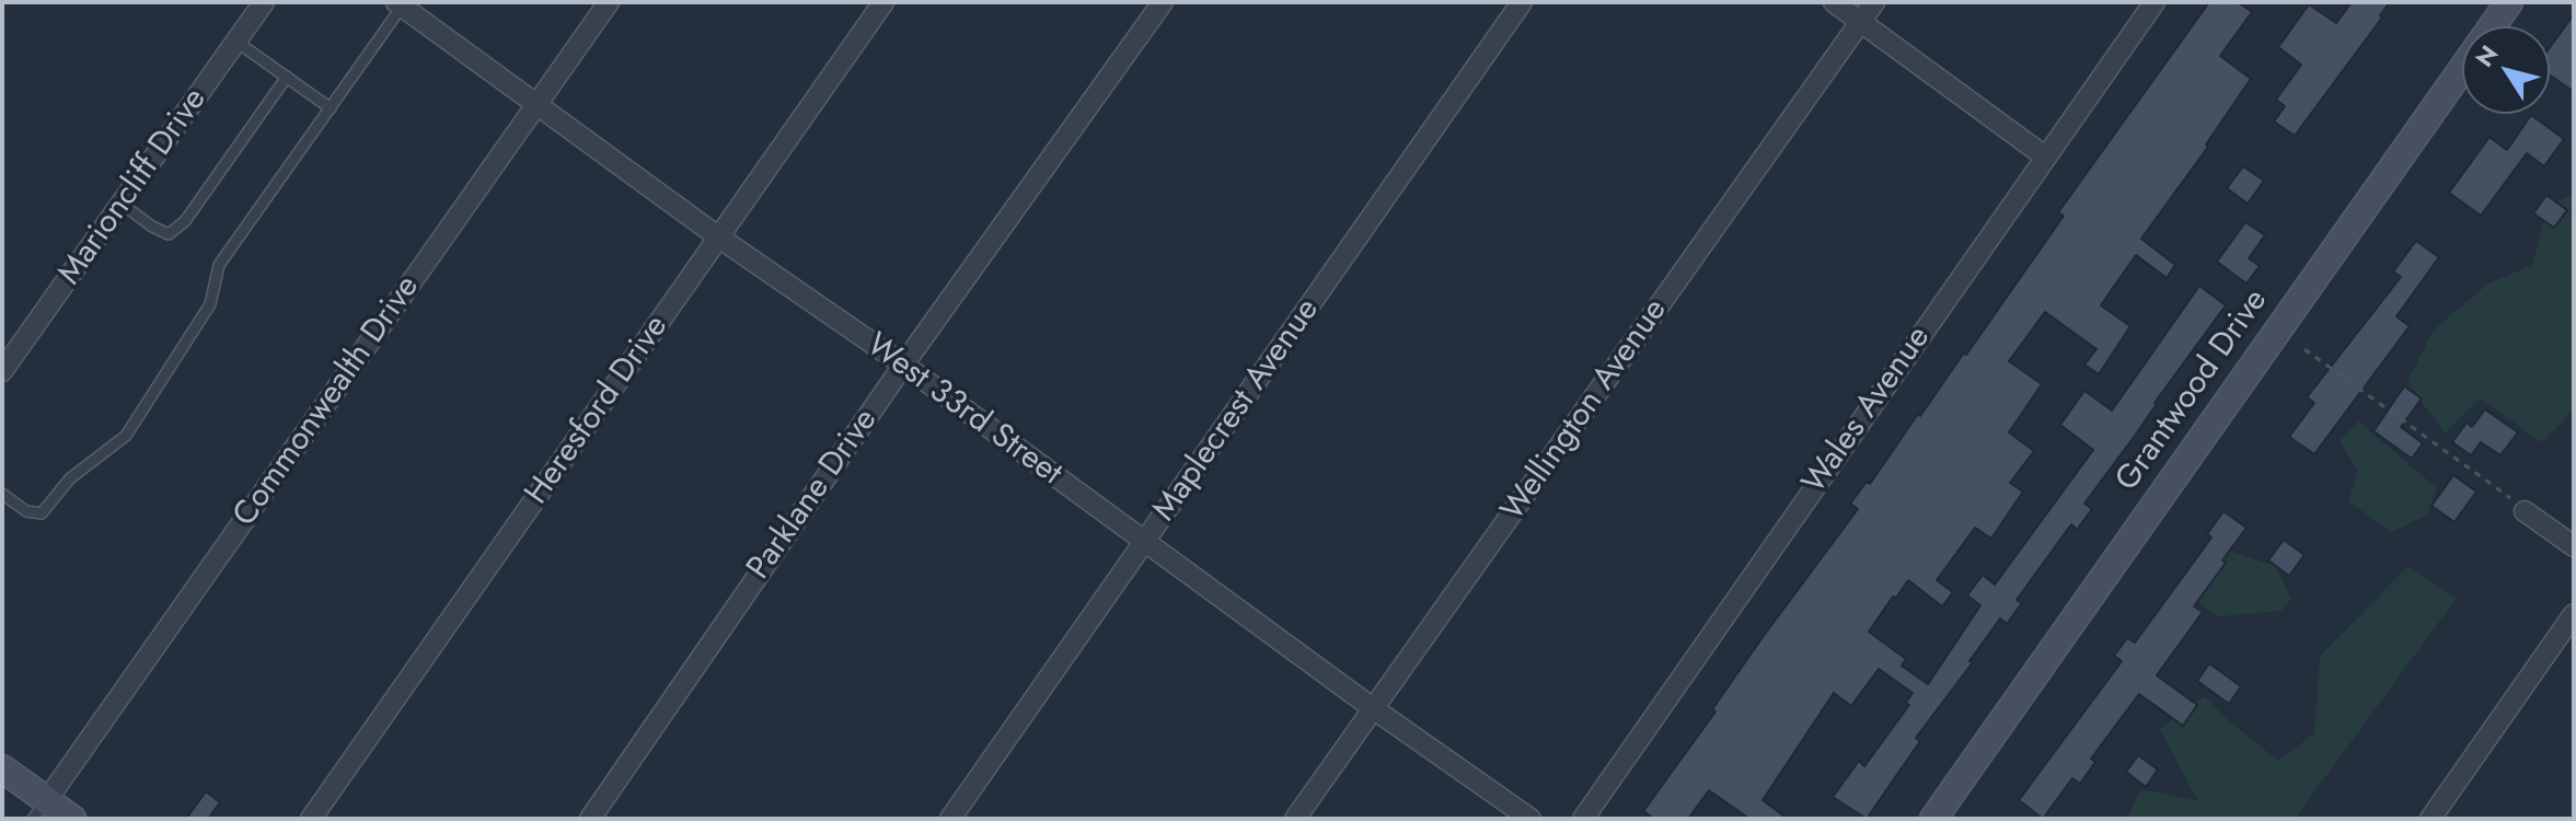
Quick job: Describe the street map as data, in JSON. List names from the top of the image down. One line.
{"streets":{"street":["Marioncliff Drive","Grantwood Drive","Commonwealth Drive","Heresford Drive","West 33rd Street","Maplecrest Avenue","Wellington Avenue","Wales Avenue","Parklane Drive"]},"crossings":[["Commonwealth Drive","West 33rd Street"],["Heresford Drive","West 33rd Street"],["West 33rd Street","Maplecrest Avenue"],["West 33rd Street","Wellington Avenue"],["West 33rd Street","Parklane Drive"]],"north":"top left"}
